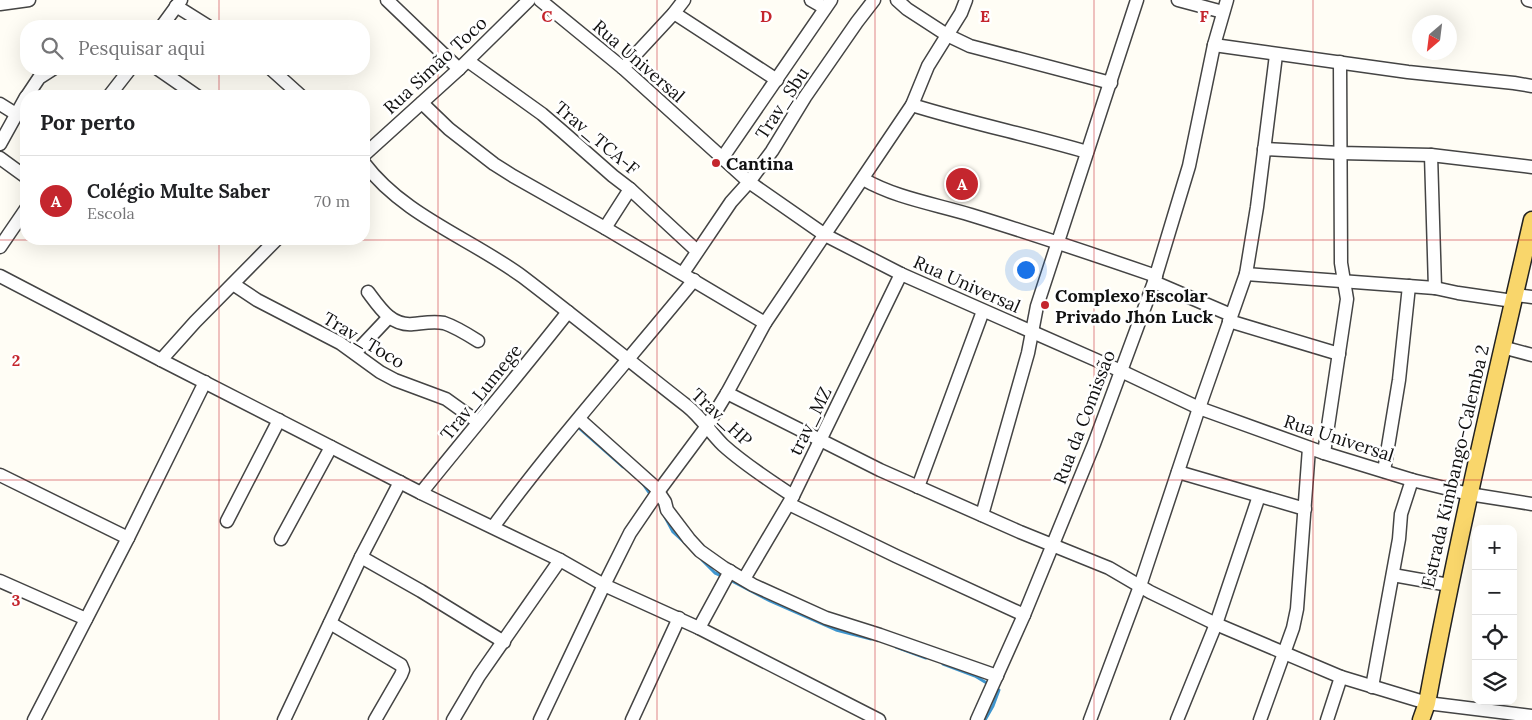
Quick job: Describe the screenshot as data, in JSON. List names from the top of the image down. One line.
{"streets":{"main road":["Estrada Kimbango-Calemba 2"],"street":["Rua Universal","Rua Simão Toco","Trav_Sbu","Trav_TCA-F","Trav_Toco","Trav_Lumege","Trav_HP","Rua da Comissão","trav_MZ"]},"crossings":[["Rua Universal","Trav_Sbu"],["Rua Universal","Rua da Comissão"],["Rua Universal","trav_MZ"],["Rua Universal","Estrada Kimbango-Calemba 2"],["Rua Simão Toco","Trav_TCA-F"],["Trav_Sbu","Trav_TCA-F"],["Trav_Toco","Trav_Lumege"],["Trav_Lumege","Trav_HP"],["Trav_HP","Rua da Comissão"],["Trav_HP","trav_MZ"]],"places":["Cantina","Complexo Escolar Privado Jhon Luck"],"north":"bottom left","page":{"search":"Pesquisar aqui","heading":"Por perto","list":[{"mark":"A","name":"Colégio Multe Saber","note":"Escola","value":"70 m"}],"pins":"A","map_buttons":["+","−"]},"grid":{"columns":["C","D","E","F"],"rows":["2","3"]}}
